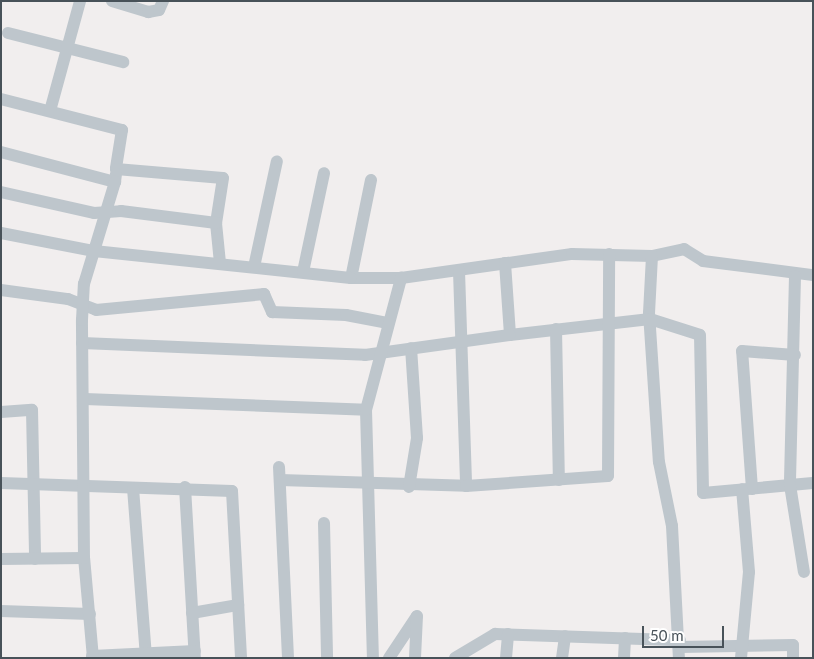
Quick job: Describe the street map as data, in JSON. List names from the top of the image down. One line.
{"scale_bar":"50 m"}
